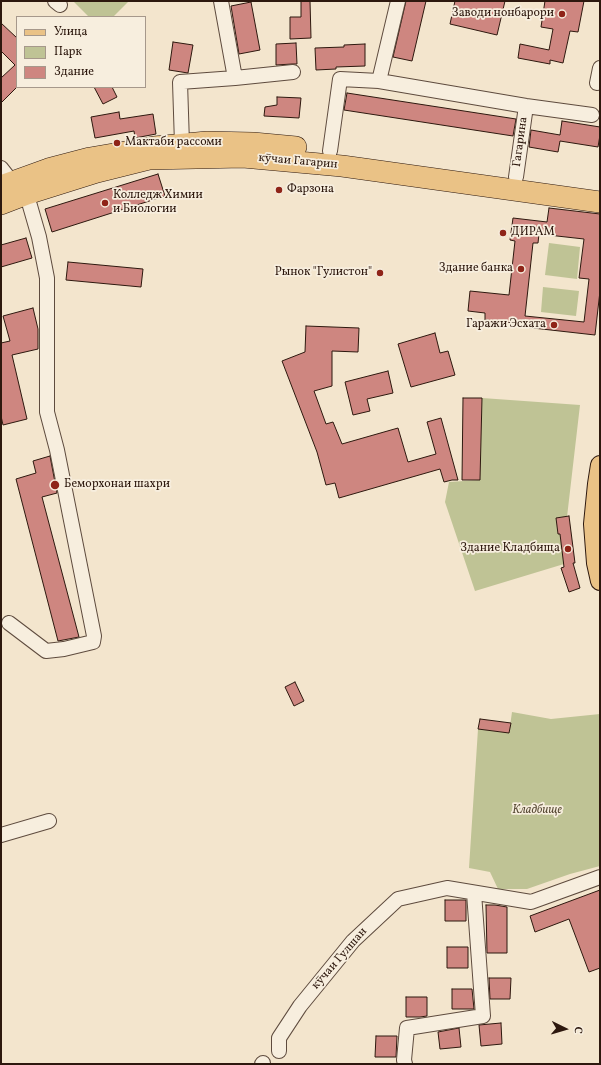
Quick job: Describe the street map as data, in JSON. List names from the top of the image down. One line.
{"streets":{"highway":["кӯчаи Гагарин"],"street":["Гагарина","кӯчаи Гулшан"]},"crossings":[["Гагарина","кӯчаи Гагарин"]],"parks":["Кладбище"],"places":["Заводи нонбарори","Мактаби рассоми","Фарзона","Колледж Химии и Биологии","ДИРАМ","Здание банка","Рынок \"Гулистон\"","Гаражи Эсхата","Беморхонаи шахри","Здание Кладбища"],"legend":["Улица","Парк","Здание"],"north":"right"}
